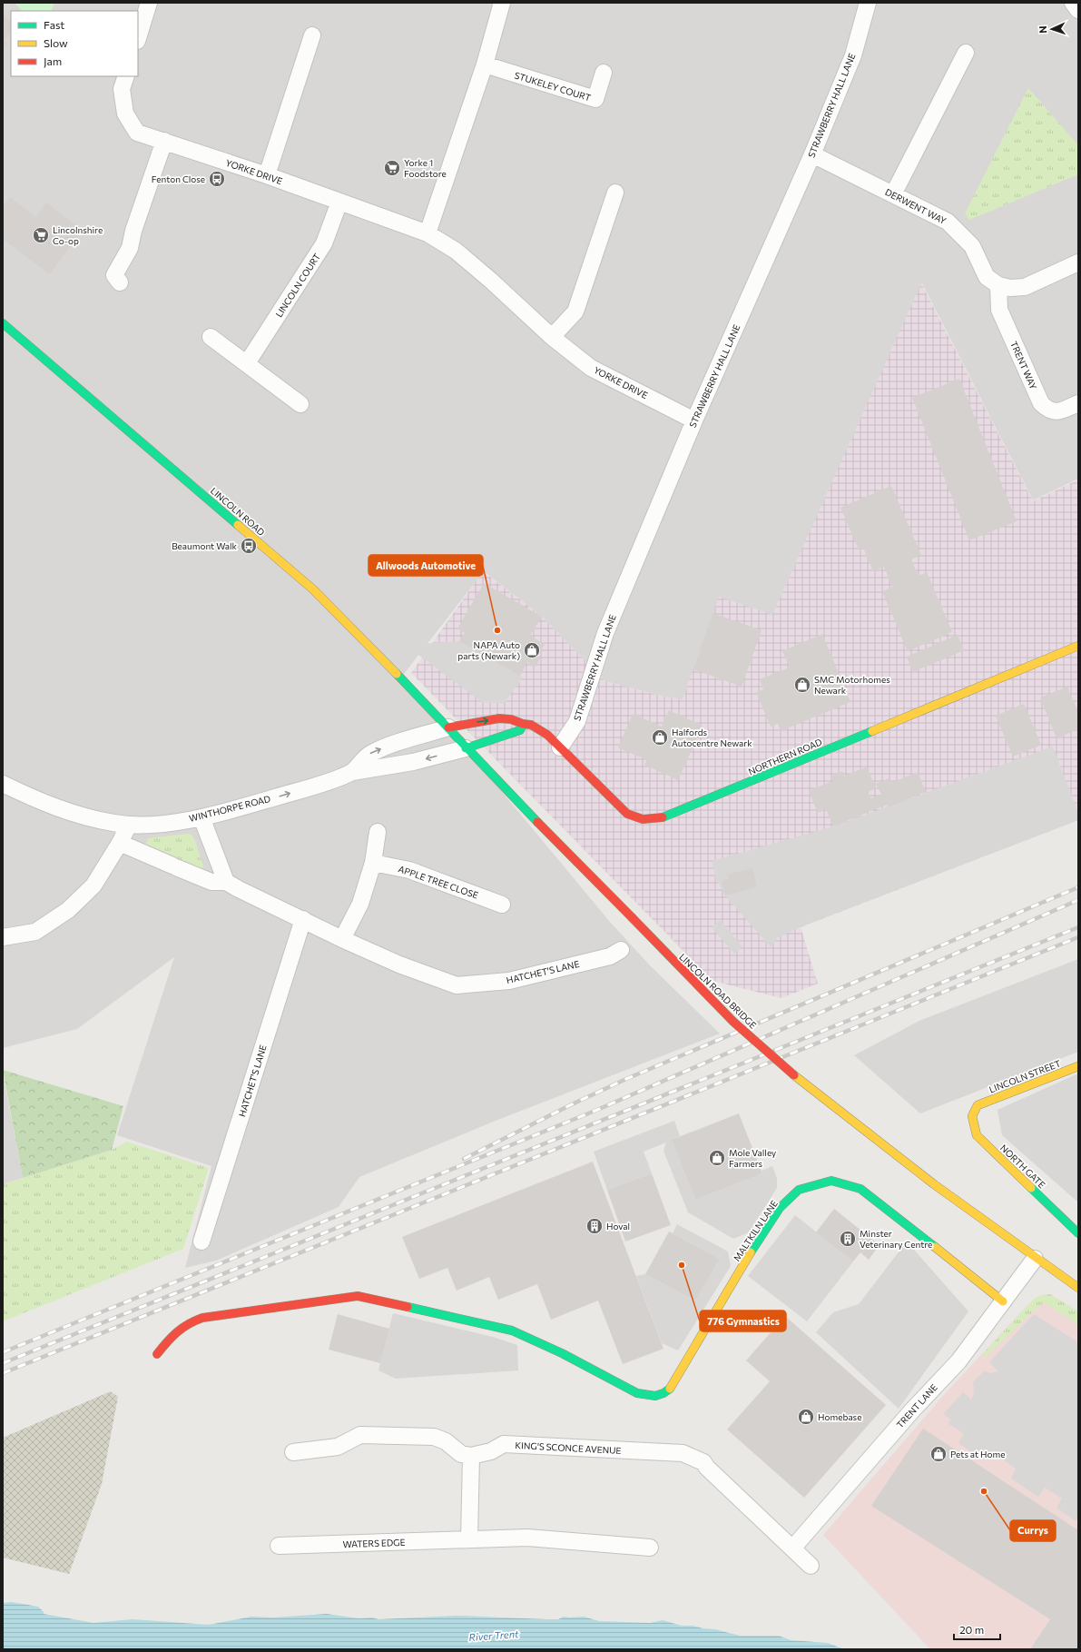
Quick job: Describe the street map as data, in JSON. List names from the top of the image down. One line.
{"streets":{"street":["STUKELEY COURT","STRAWBERRY HALL LANE","YORKE DRIVE","DERWENT WAY","LINCOLN COURT","TRENT WAY","LINCOLN ROAD","NORTHERN ROAD","WINTHORPE ROAD","APPLE TREE CLOSE","HATCHET'S LANE","LINCOLN ROAD BRIDGE","LINCOLN STREET","NORTH GATE","MALTKILN LANE","TRENT LANE","KING'S SCONCE AVENUE","WATERS EDGE"]},"crossings":[["STRAWBERRY HALL LANE","YORKE DRIVE"],["STRAWBERRY HALL LANE","DERWENT WAY"],["STRAWBERRY HALL LANE","NORTHERN ROAD"],["YORKE DRIVE","LINCOLN COURT"],["DERWENT WAY","TRENT WAY"],["LINCOLN ROAD","NORTHERN ROAD"],["LINCOLN ROAD","WINTHORPE ROAD"],["LINCOLN ROAD","LINCOLN ROAD BRIDGE"],["NORTHERN ROAD","WINTHORPE ROAD"],["WINTHORPE ROAD","LINCOLN ROAD BRIDGE"],["LINCOLN ROAD BRIDGE","TRENT LANE"],["LINCOLN STREET","NORTH GATE"],["MALTKILN LANE","TRENT LANE"],["TRENT LANE","KING'S SCONCE AVENUE"]],"water":["River Trent"],"places":{"supermarket":["Yorke 1 Foodstore","Lincolnshire Co-op"],"bus stop":["Fenton Close","Beaumont Walk"],"other":["Allwoods Automotive","776 Gymnastics","Currys"],"shop":["NAPA Auto parts (Newark)","SMC Motorhomes Newark","Halfords Autocentre Newark","Mole Valley Farmers","Homebase","Pets at Home"],"building":["Hoval","Minster Veterinary Centre"]},"legend":["Fast","Slow","Jam"],"scale_bar":"20 m","north":"left"}
